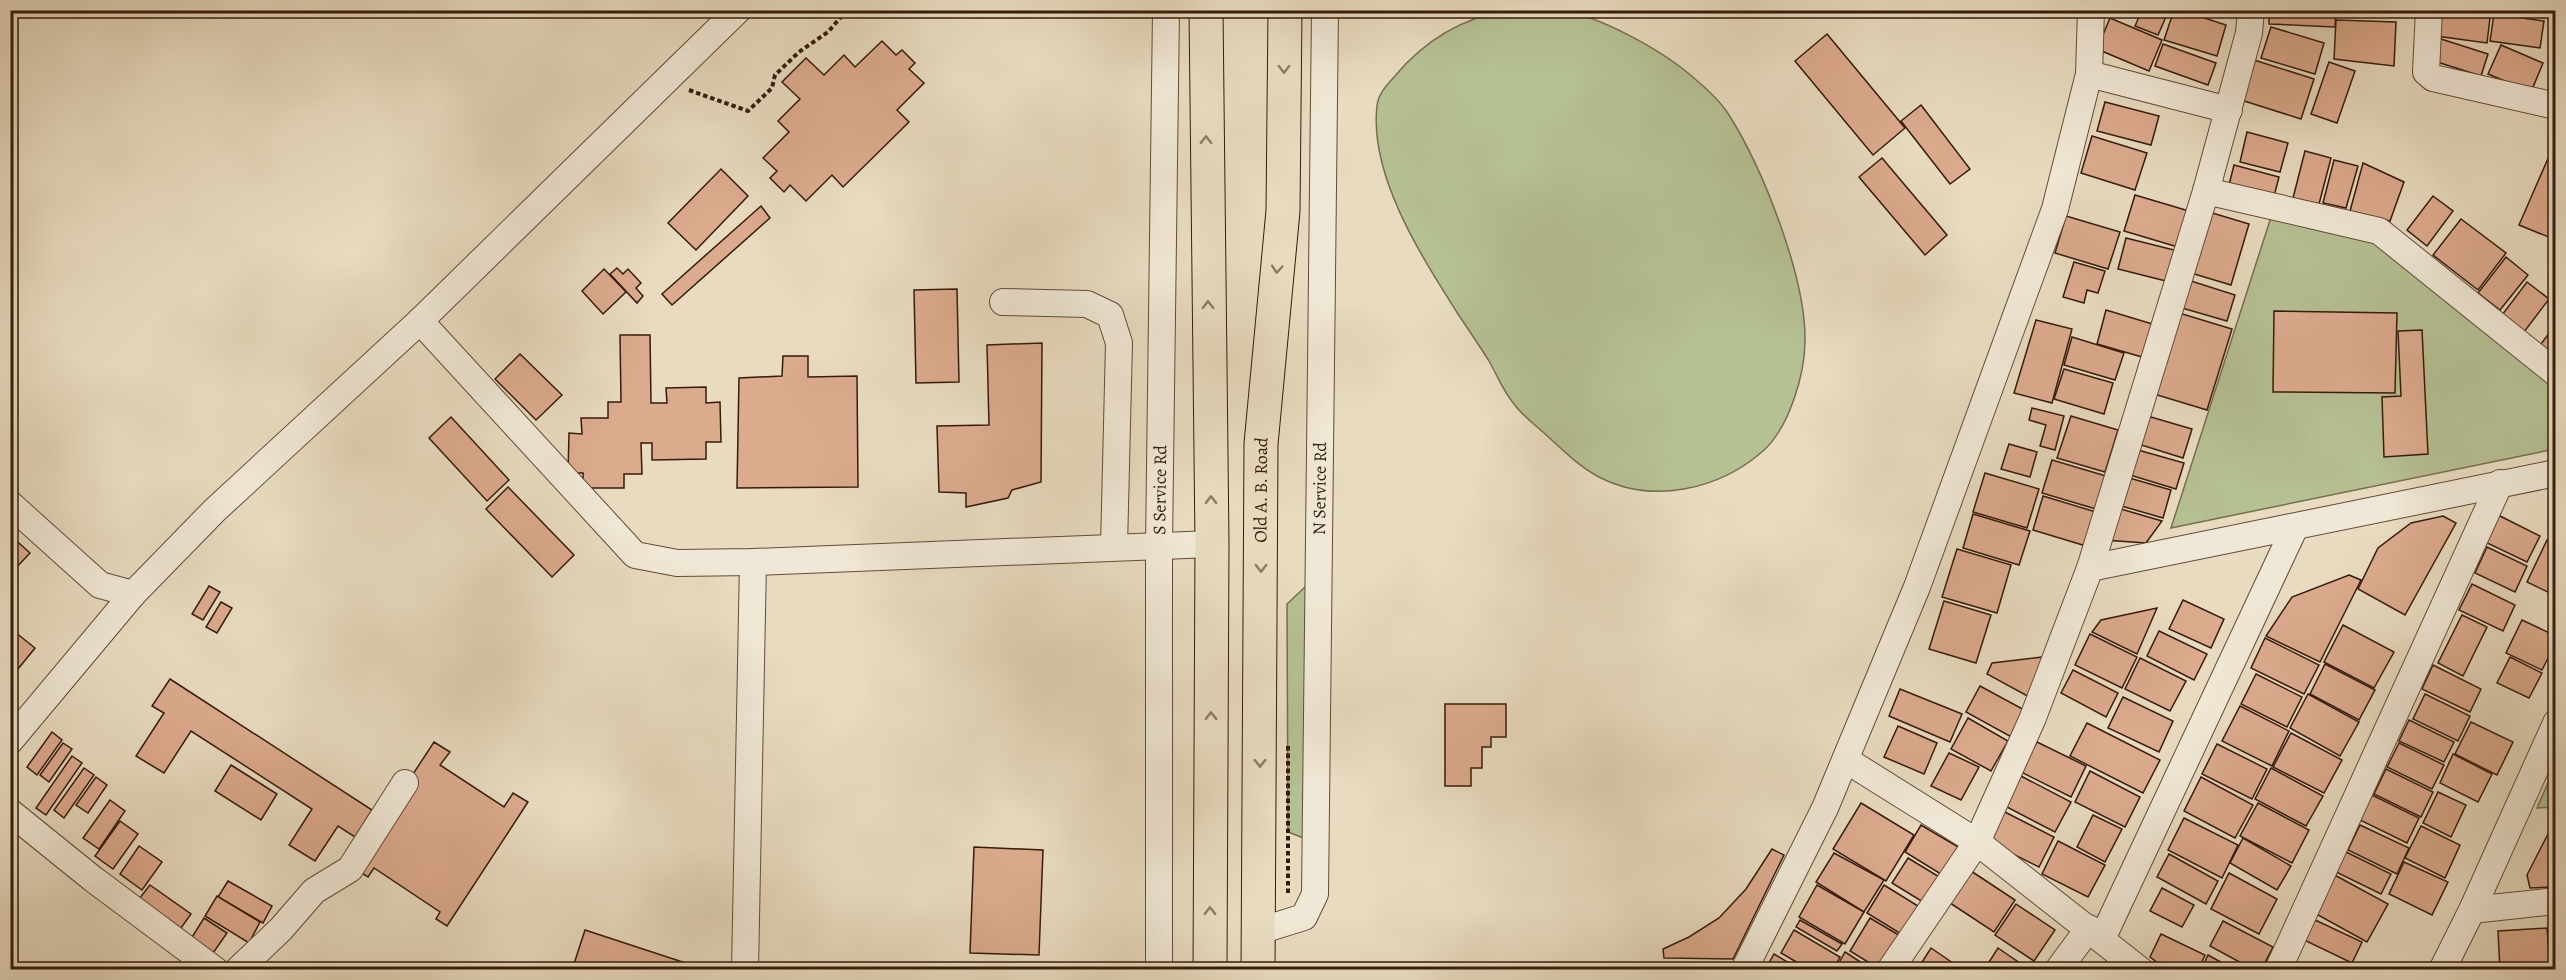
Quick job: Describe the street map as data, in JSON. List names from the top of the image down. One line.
{"streets":{"main road":["Old A. B. Road"],"street":["N Service Rd","S Service Rd"]},"crossings":[["N Service Rd","Old A. B. Road"]]}
